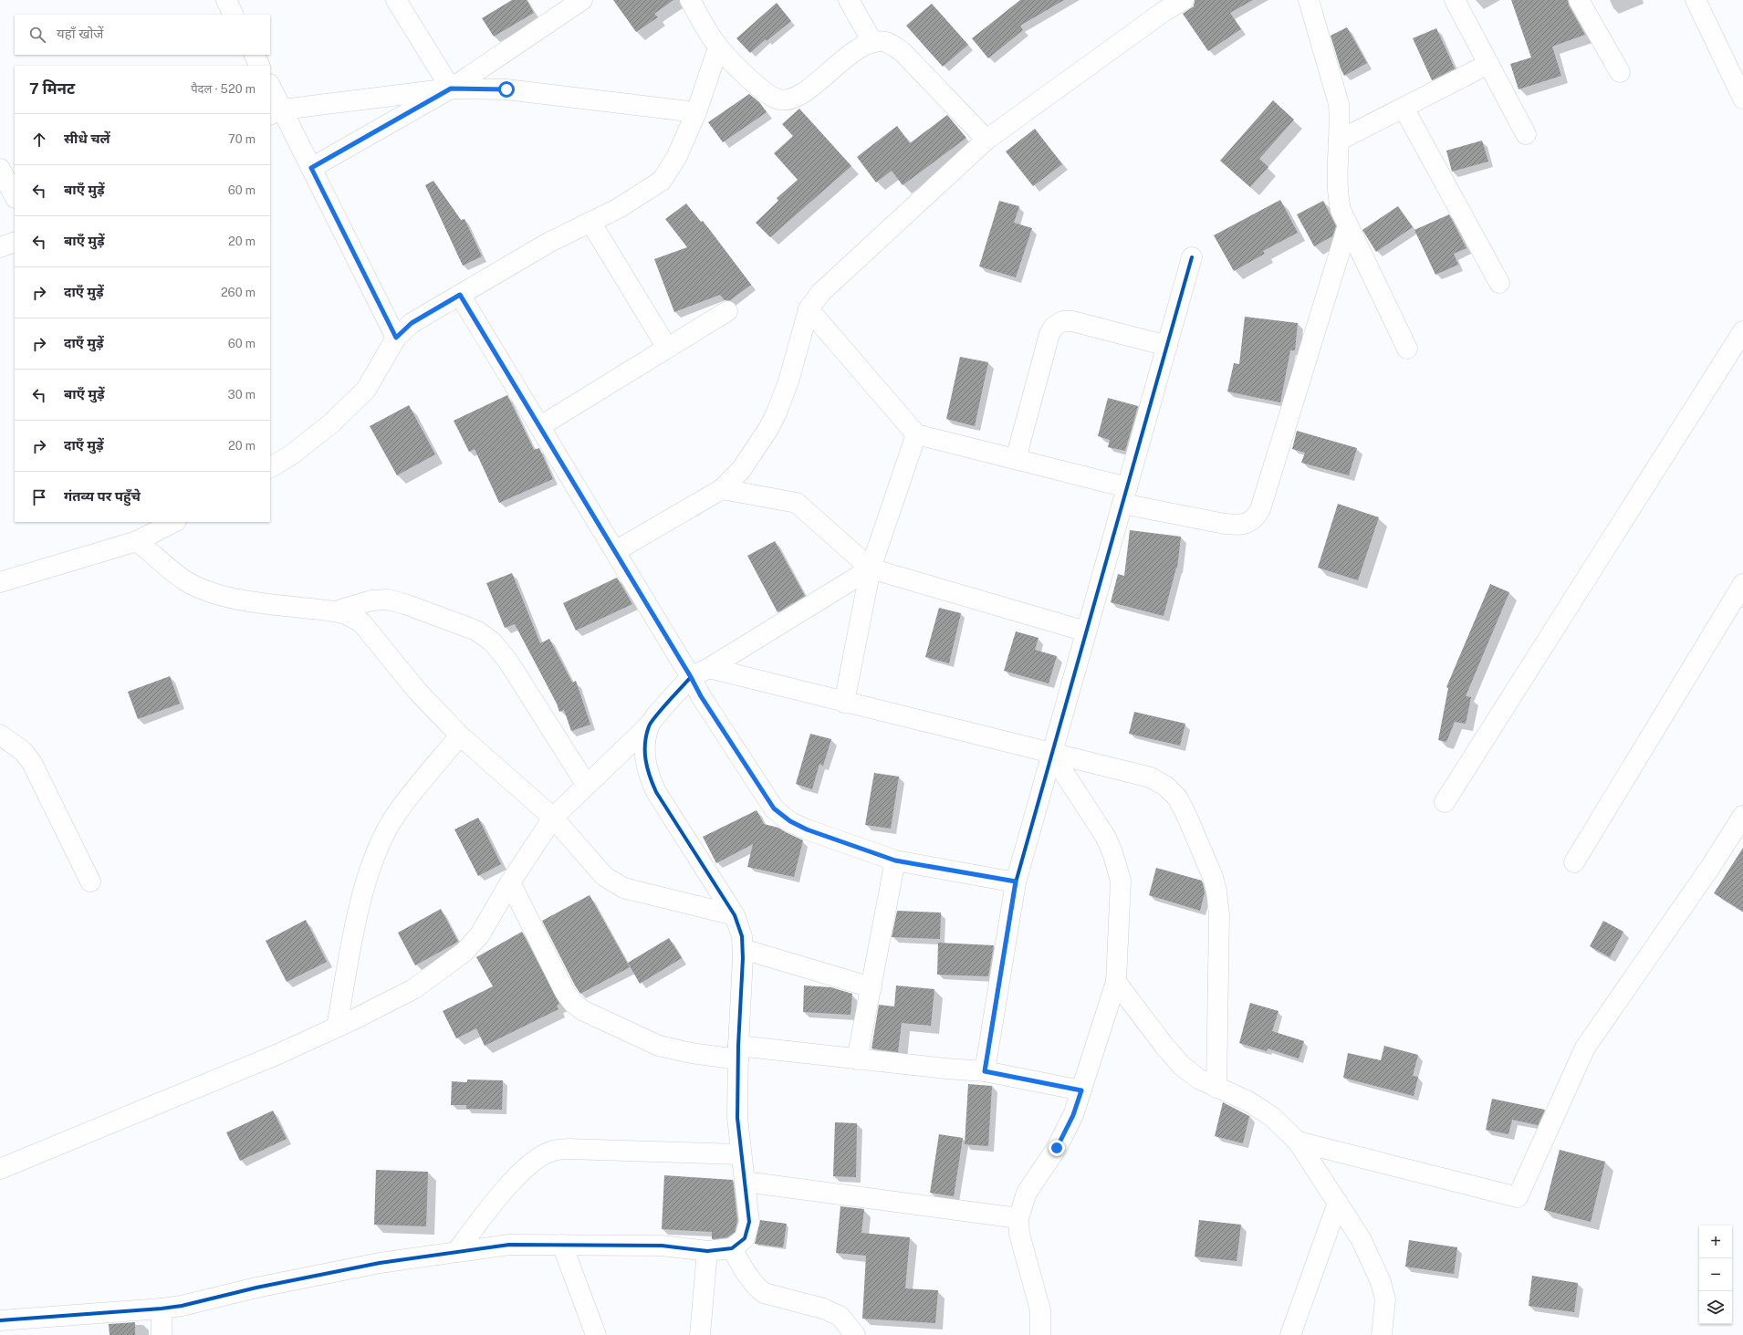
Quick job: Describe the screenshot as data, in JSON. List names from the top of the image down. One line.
{"page":{"search":"यहाँ खोजें","heading":["7 मिनट","पैदल · 520 m"],"list":[["सीधे चलें","70 m"],["बाएँ मुड़ें","60 m"],["बाएँ मुड़ें","20 m"],["दाएँ मुड़ें","260 m"],["दाएँ मुड़ें","60 m"],["बाएँ मुड़ें","30 m"],["दाएँ मुड़ें","20 m"],"गंतव्य पर पहुँचे"],"map_buttons":["+","−"]}}
